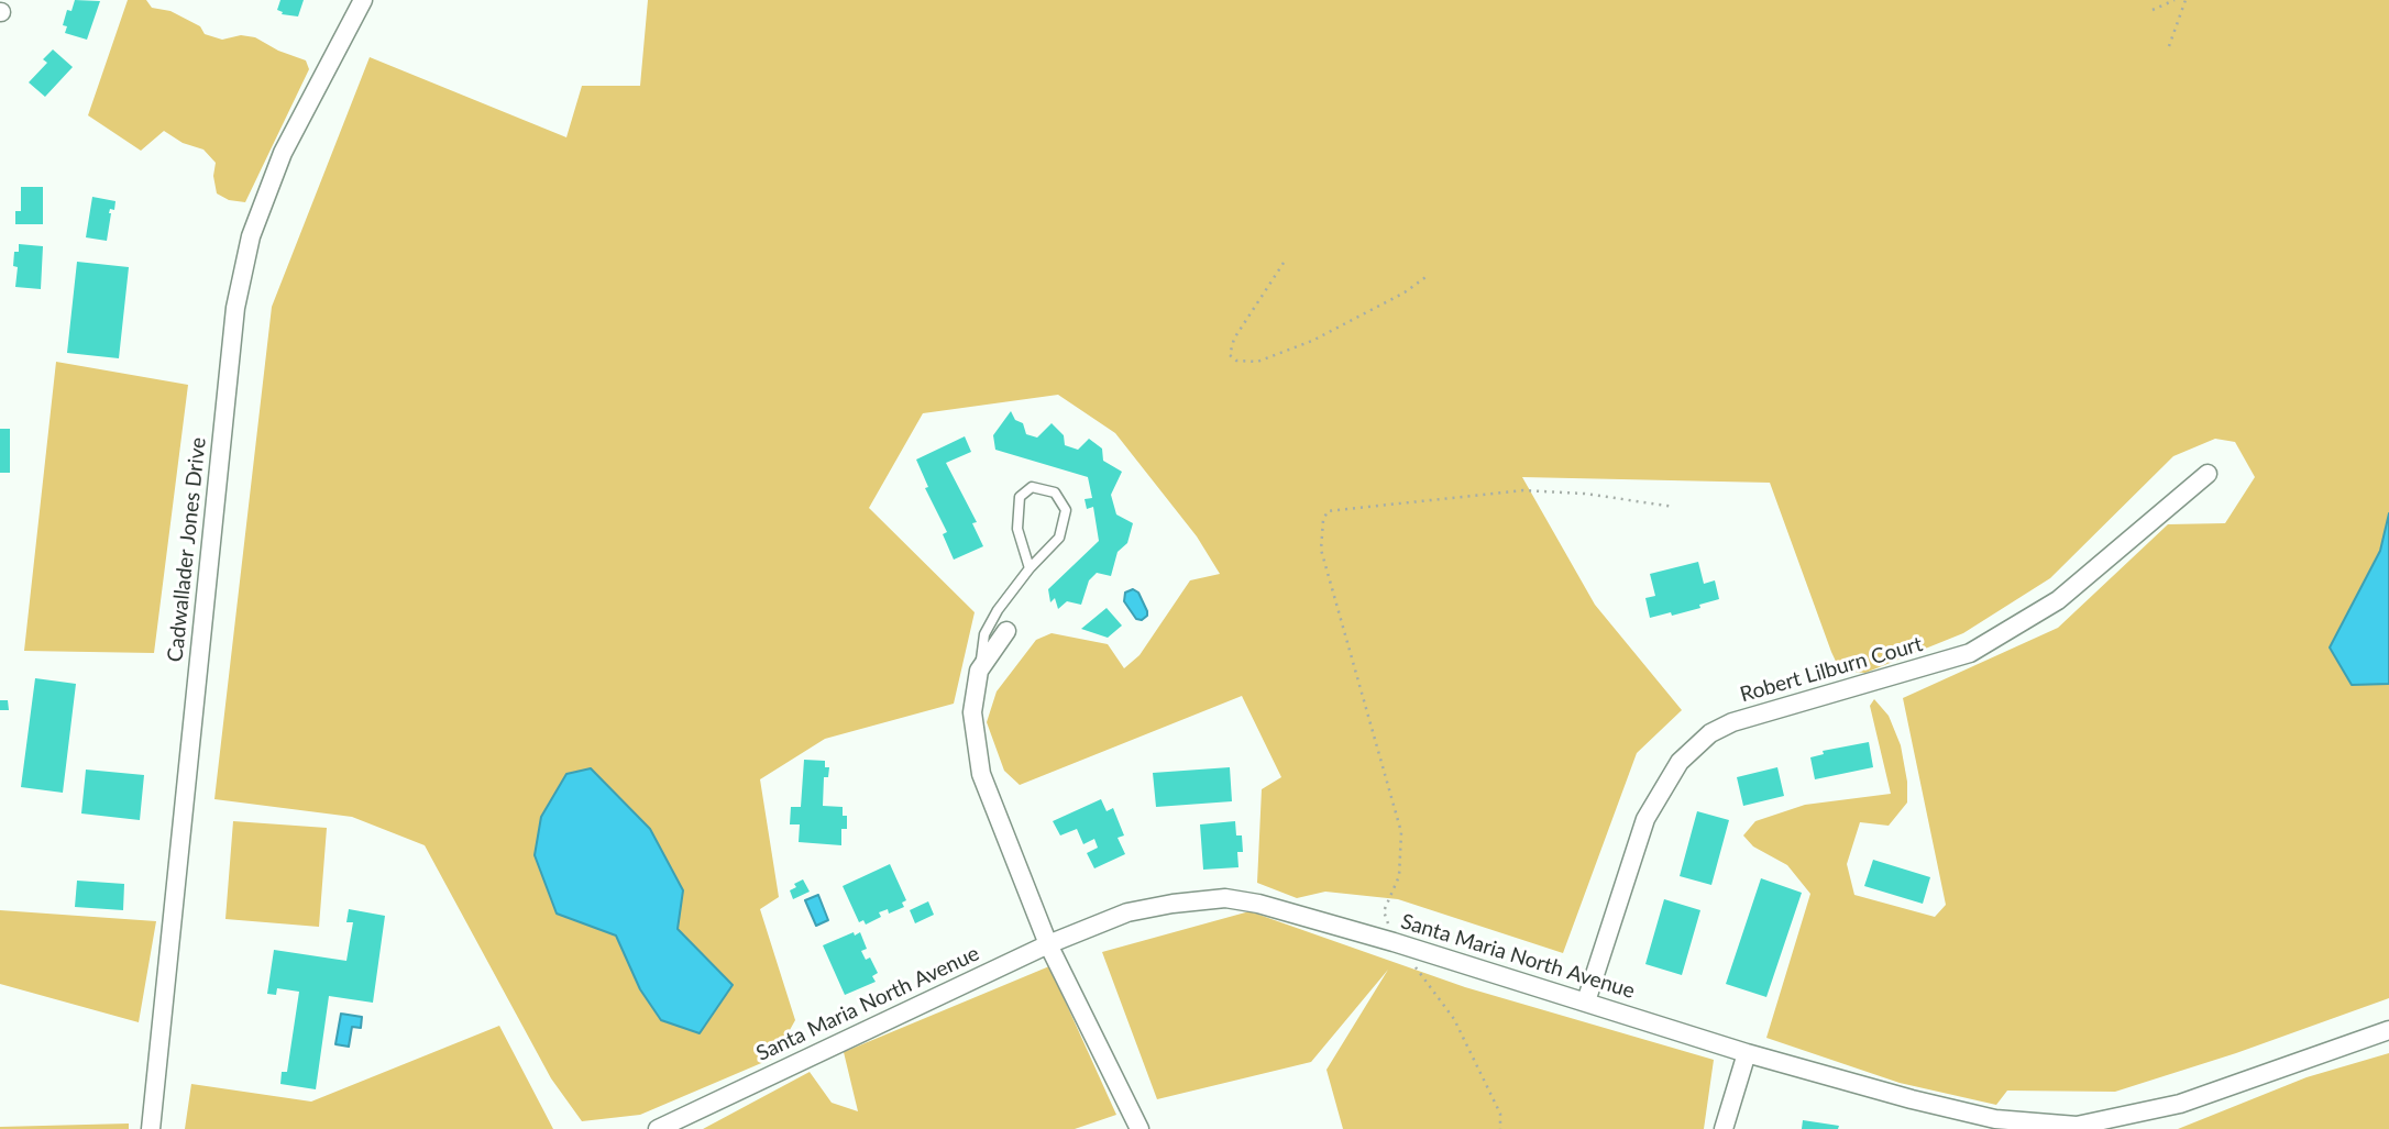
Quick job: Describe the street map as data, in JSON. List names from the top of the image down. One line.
{"streets":{"street":["Cadwallader Jones Drive","Robert Lilburn Court","Santa Maria North Avenue"]},"crossings":[["Robert Lilburn Court","Santa Maria North Avenue"]]}
